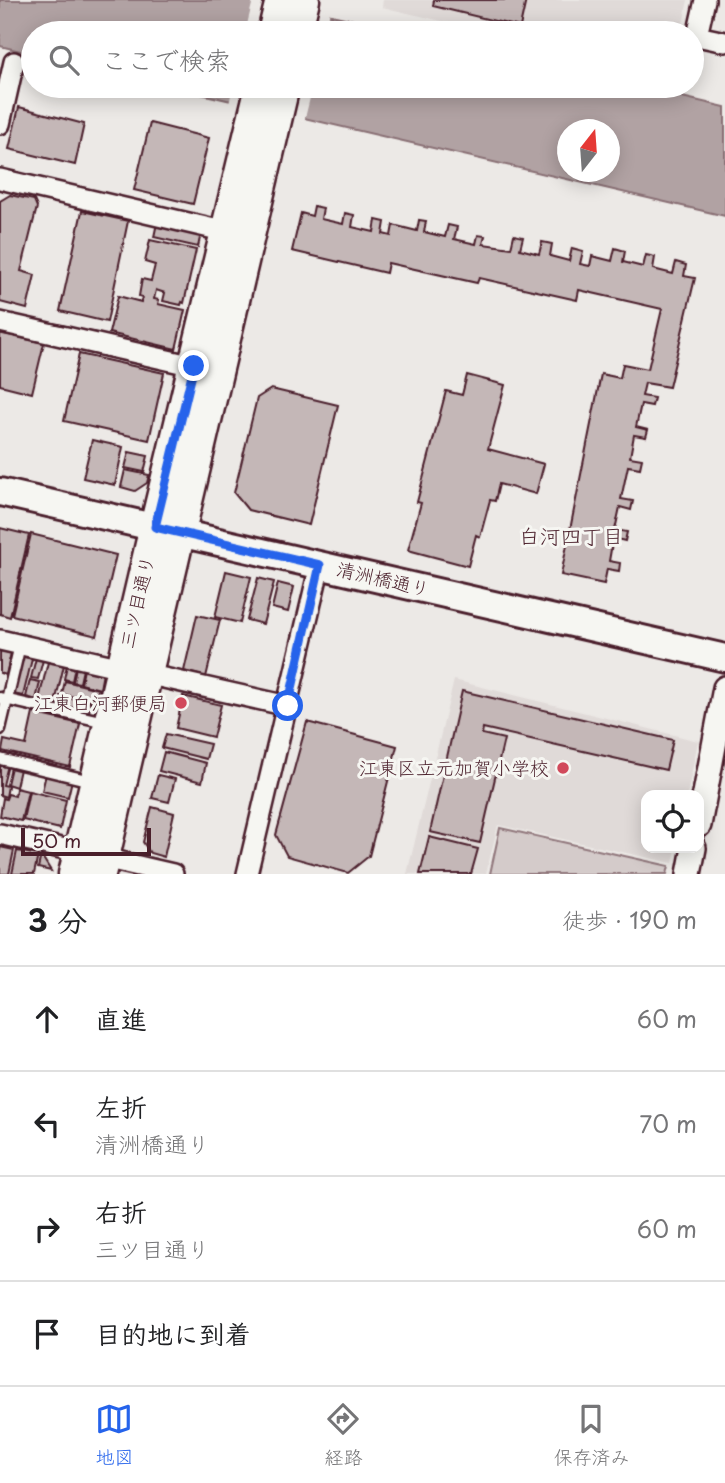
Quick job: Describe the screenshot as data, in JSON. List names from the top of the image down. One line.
{"streets":{"main road":["清洲橋通り","三ツ目通り"]},"crossings":[["清洲橋通り","三ツ目通り"]],"districts":["白河四丁目"],"places":["江東白河郵便局","江東区立元加賀小学校"],"scale_bar":"50 m","north":"top","page":{"search":"ここで検索","scale":"50 m","heading":["3 分","徒歩 · 190 m"],"list":[["直進","60 m"],["左折","清洲橋通り","70 m"],["右折","三ツ目通り","60 m"],"目的地に到着"],"nav":["地図","経路","保存済み"]}}
